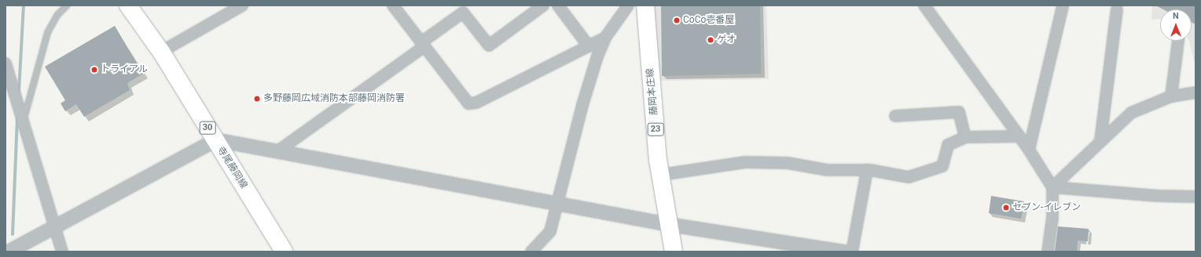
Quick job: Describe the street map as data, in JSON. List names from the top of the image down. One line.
{"streets":{"main road":["藤岡本庄線","30","23","寺尾藤岡線"]},"places":["CoCo壱番屋","ゲオ","トライアル","多野藤岡広域消防本部藤岡消防署","セブン-イレブン"],"north":"top"}
